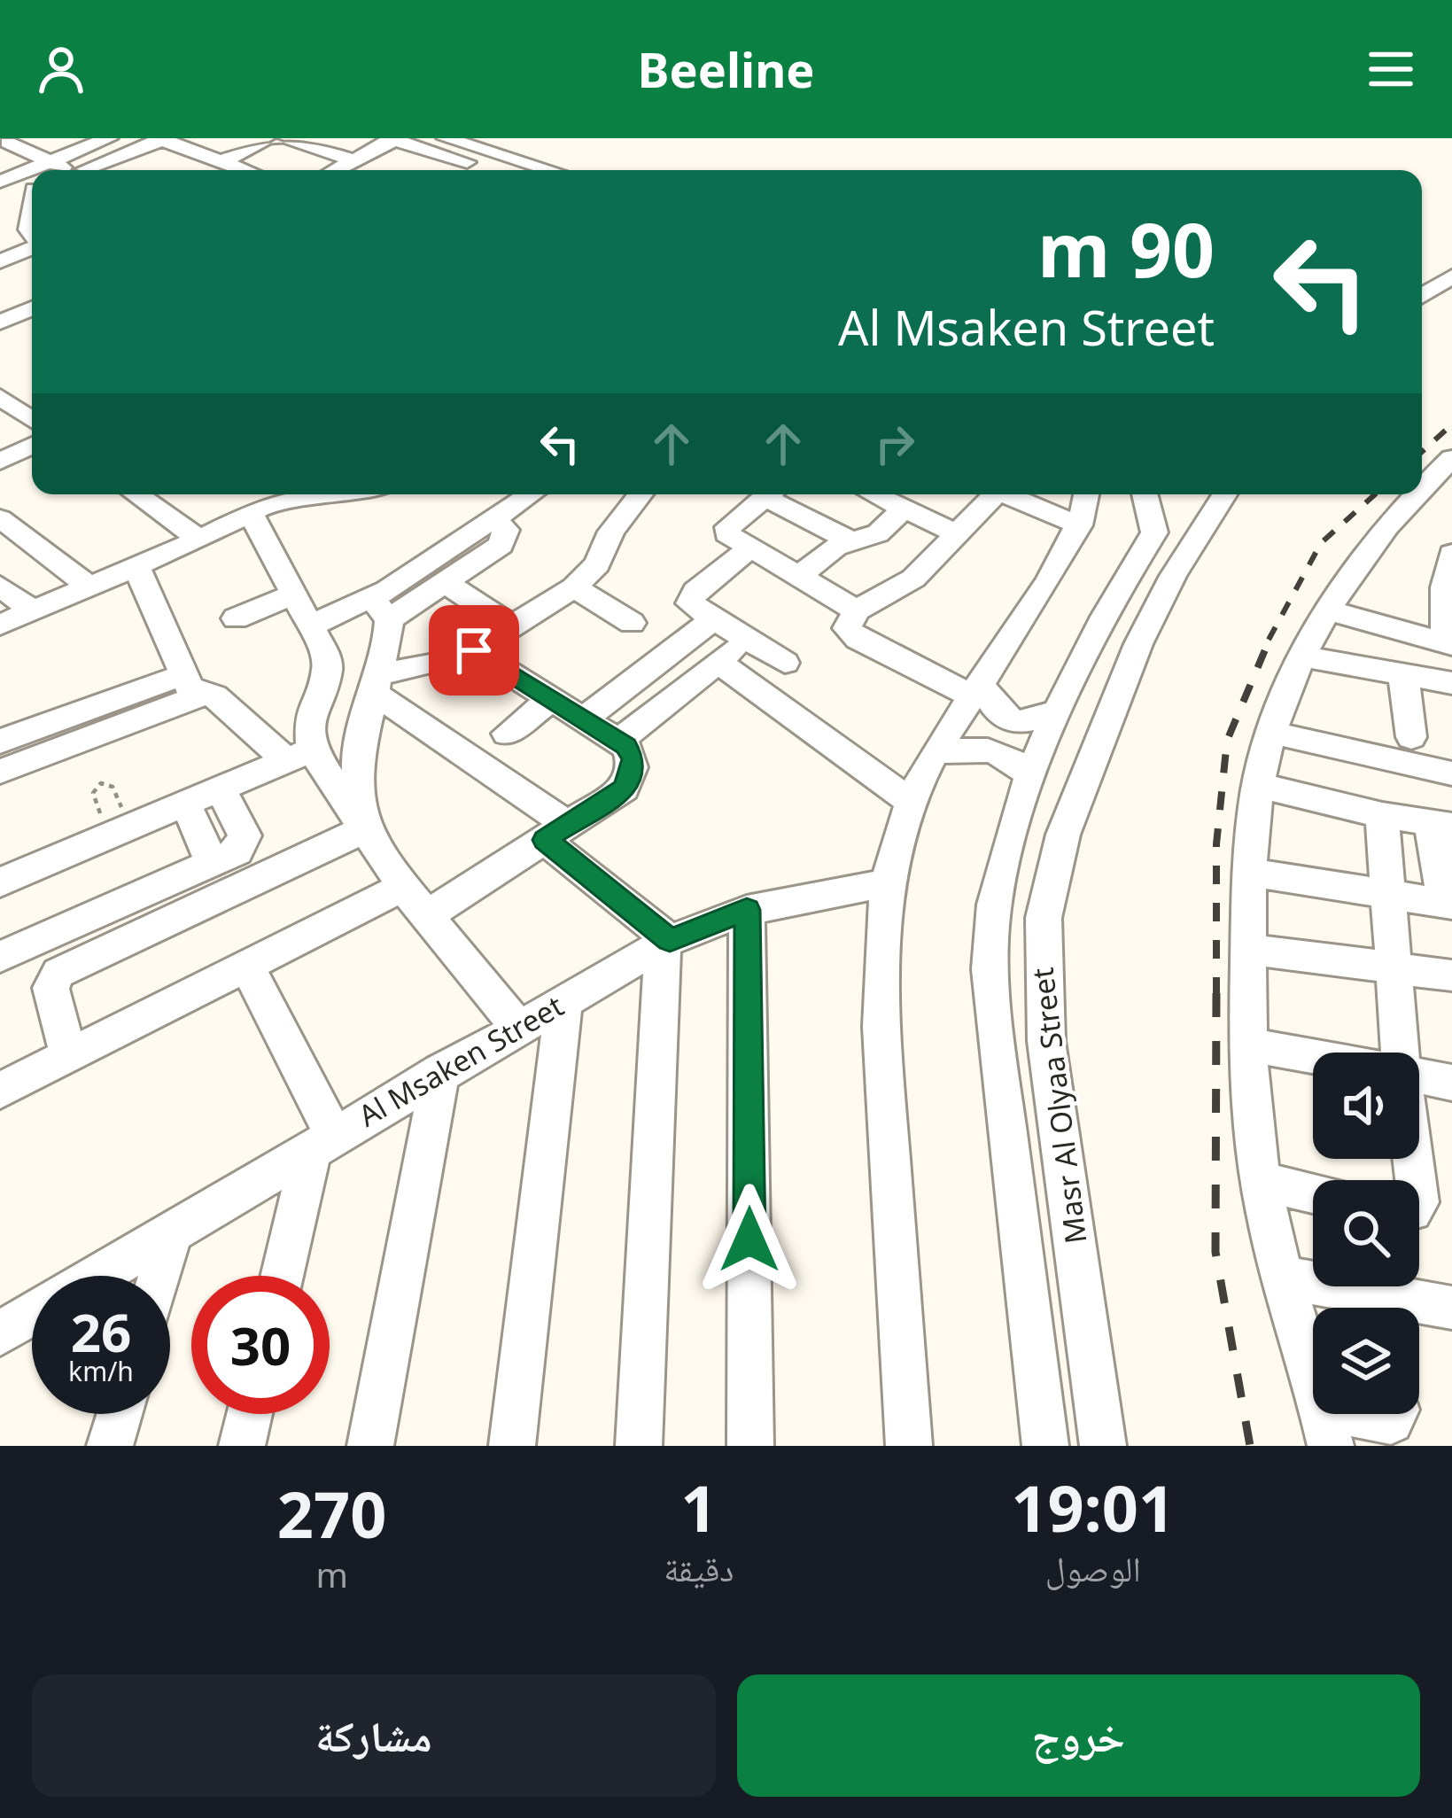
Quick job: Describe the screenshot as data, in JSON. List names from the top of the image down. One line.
{"streets":{"street":["Al Msaken Street","Masr Al Olyaa Street"]},"page":{"header":"Beeline","turn":["90 m","Al Msaken Street"],"speed":"26 km/h","limit":"30","eta":["19:01","الوصول","1","دقيقة","270","m"],"buttons":["خروج","مشاركة"]}}
